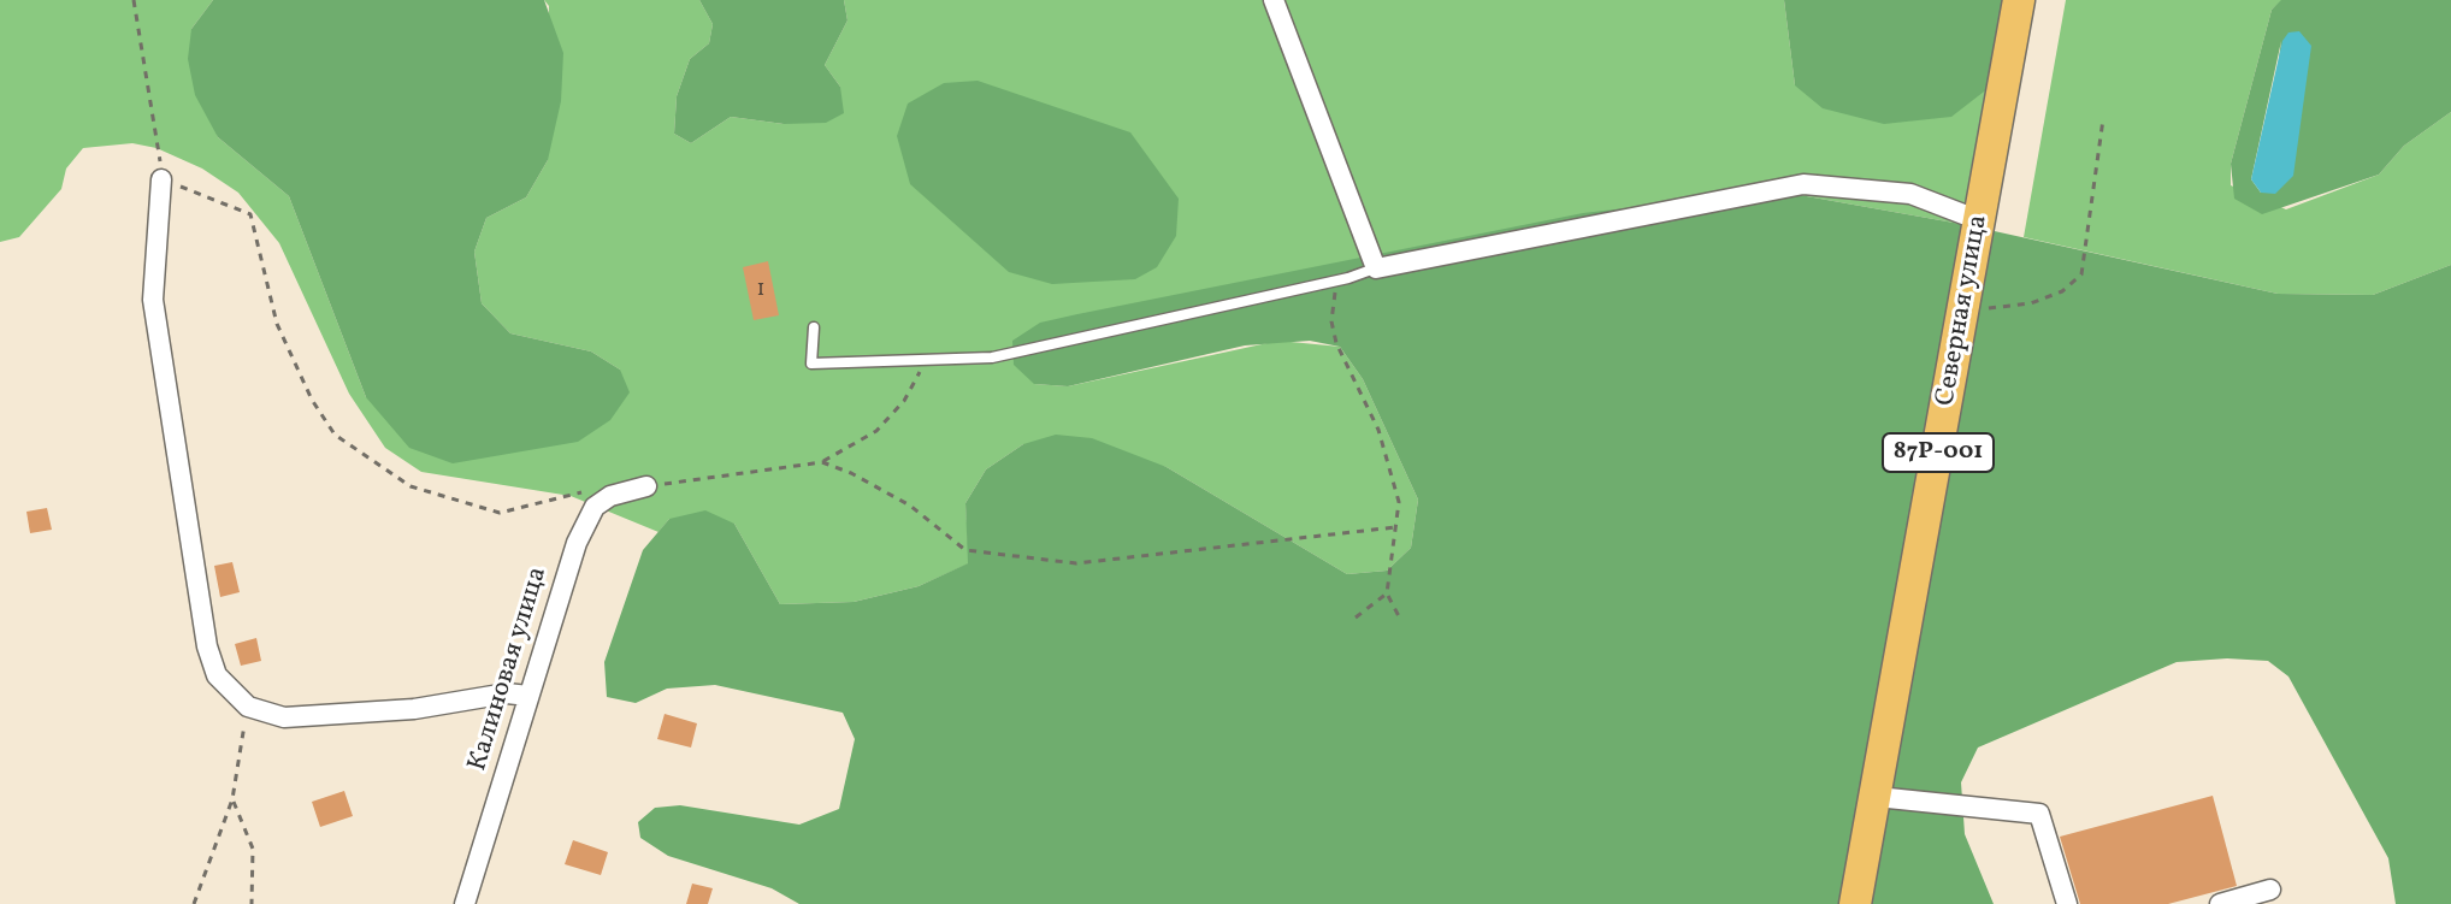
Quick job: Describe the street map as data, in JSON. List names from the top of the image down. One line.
{"streets":{"main road":["Северная улица","87Р-001"],"street":["Калиновая улица"]},"house_numbers":["1"]}
